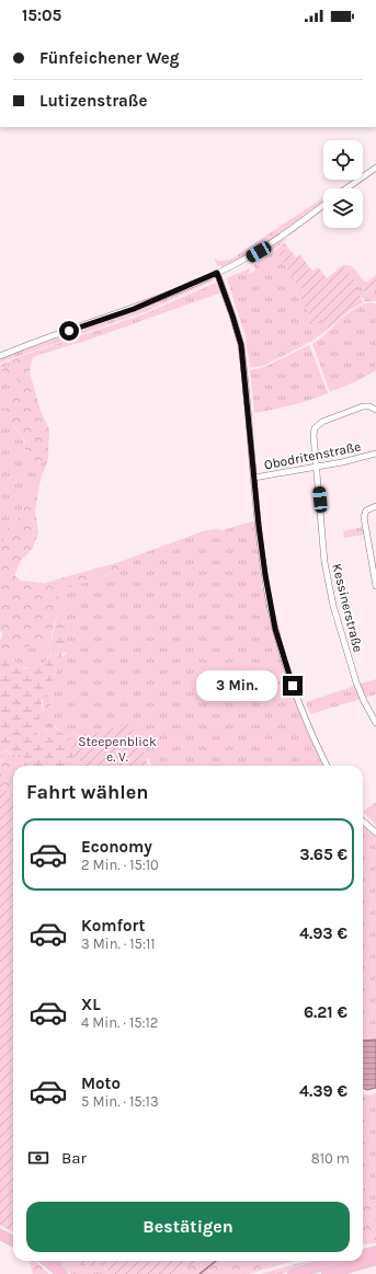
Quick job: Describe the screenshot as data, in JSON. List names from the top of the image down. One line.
{"streets":{"street":["Obodritenstraße","Kessinerstraße"]},"crossings":[["Obodritenstraße","Kessinerstraße"]],"parks":["Steepenblick e. V."],"page":{"status":"15:05","banner":["Fünfeichener Weg","Lutizenstraße"],"bubble":"3 Min.","heading":"Fahrt wählen","list":[{"name":"Economy","note":"2 Min. · 15:10","value":"3.65 €"},{"name":"Komfort","note":"3 Min. · 15:11","value":"4.93 €"},{"name":"XL","note":"4 Min. · 15:12","value":"6.21 €"},{"name":"Moto","note":"5 Min. · 15:13","value":"4.39 €"}],"pay":["Bar","810 m"],"buttons":"Bestätigen"}}
